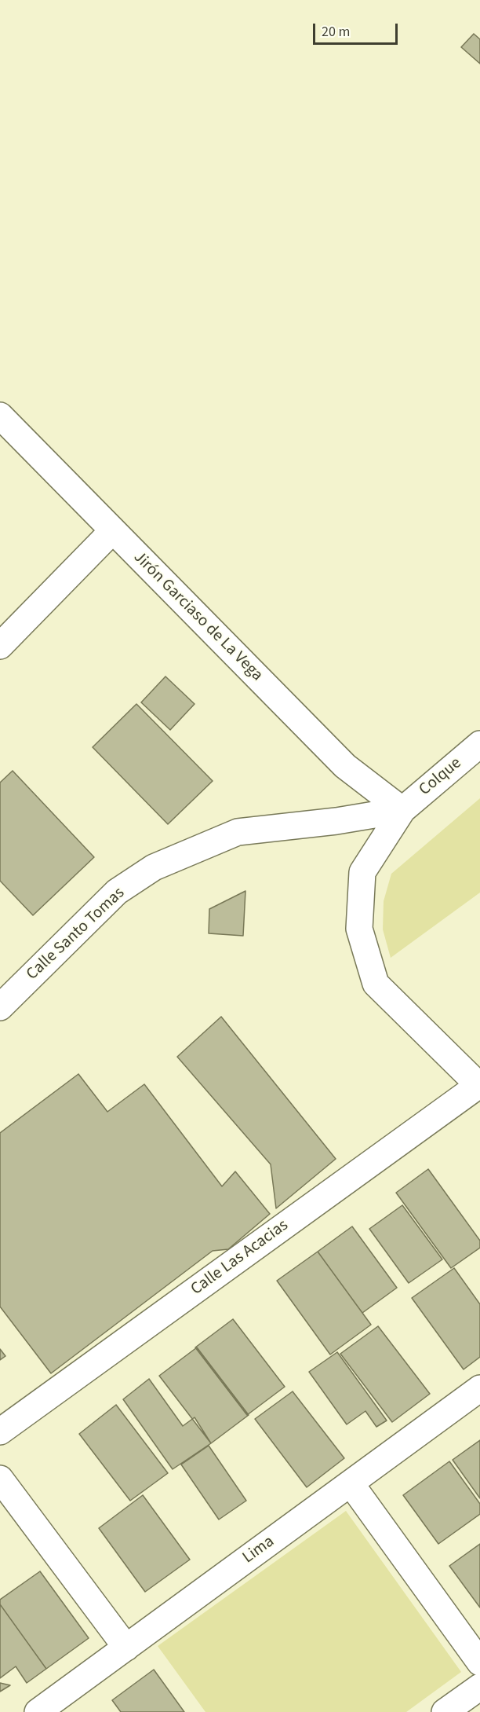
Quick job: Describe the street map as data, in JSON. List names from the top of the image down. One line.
{"streets":{"street":["Jirón Garciaso de La Vega","Colque","Calle Santo Tomas","Calle Las Acacias","Lima"]},"crossings":[["Jirón Garciaso de La Vega","Colque"],["Jirón Garciaso de La Vega","Calle Santo Tomas"],["Colque","Calle Santo Tomas"]],"scale_bar":"20 m"}
